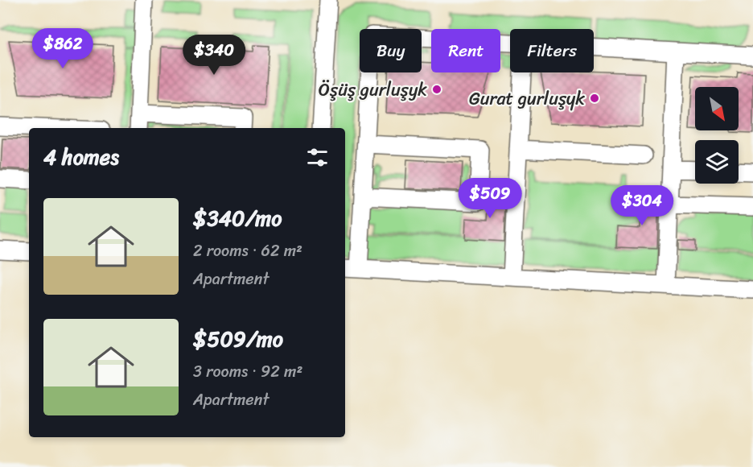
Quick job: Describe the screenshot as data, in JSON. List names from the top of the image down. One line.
{"places":["Öşüş gurluşyk","Gurat gurluşyk"],"north":"bottom right","page":{"price":["$862","$340","$509","$304"],"chip":["Buy","Rent","Filters"],"heading":"4 homes","list":[{"name":"$340/mo","note":"2 rooms · 62 m² · Apartment"},{"name":"$509/mo","note":"3 rooms · 92 m² · Apartment"}]}}
